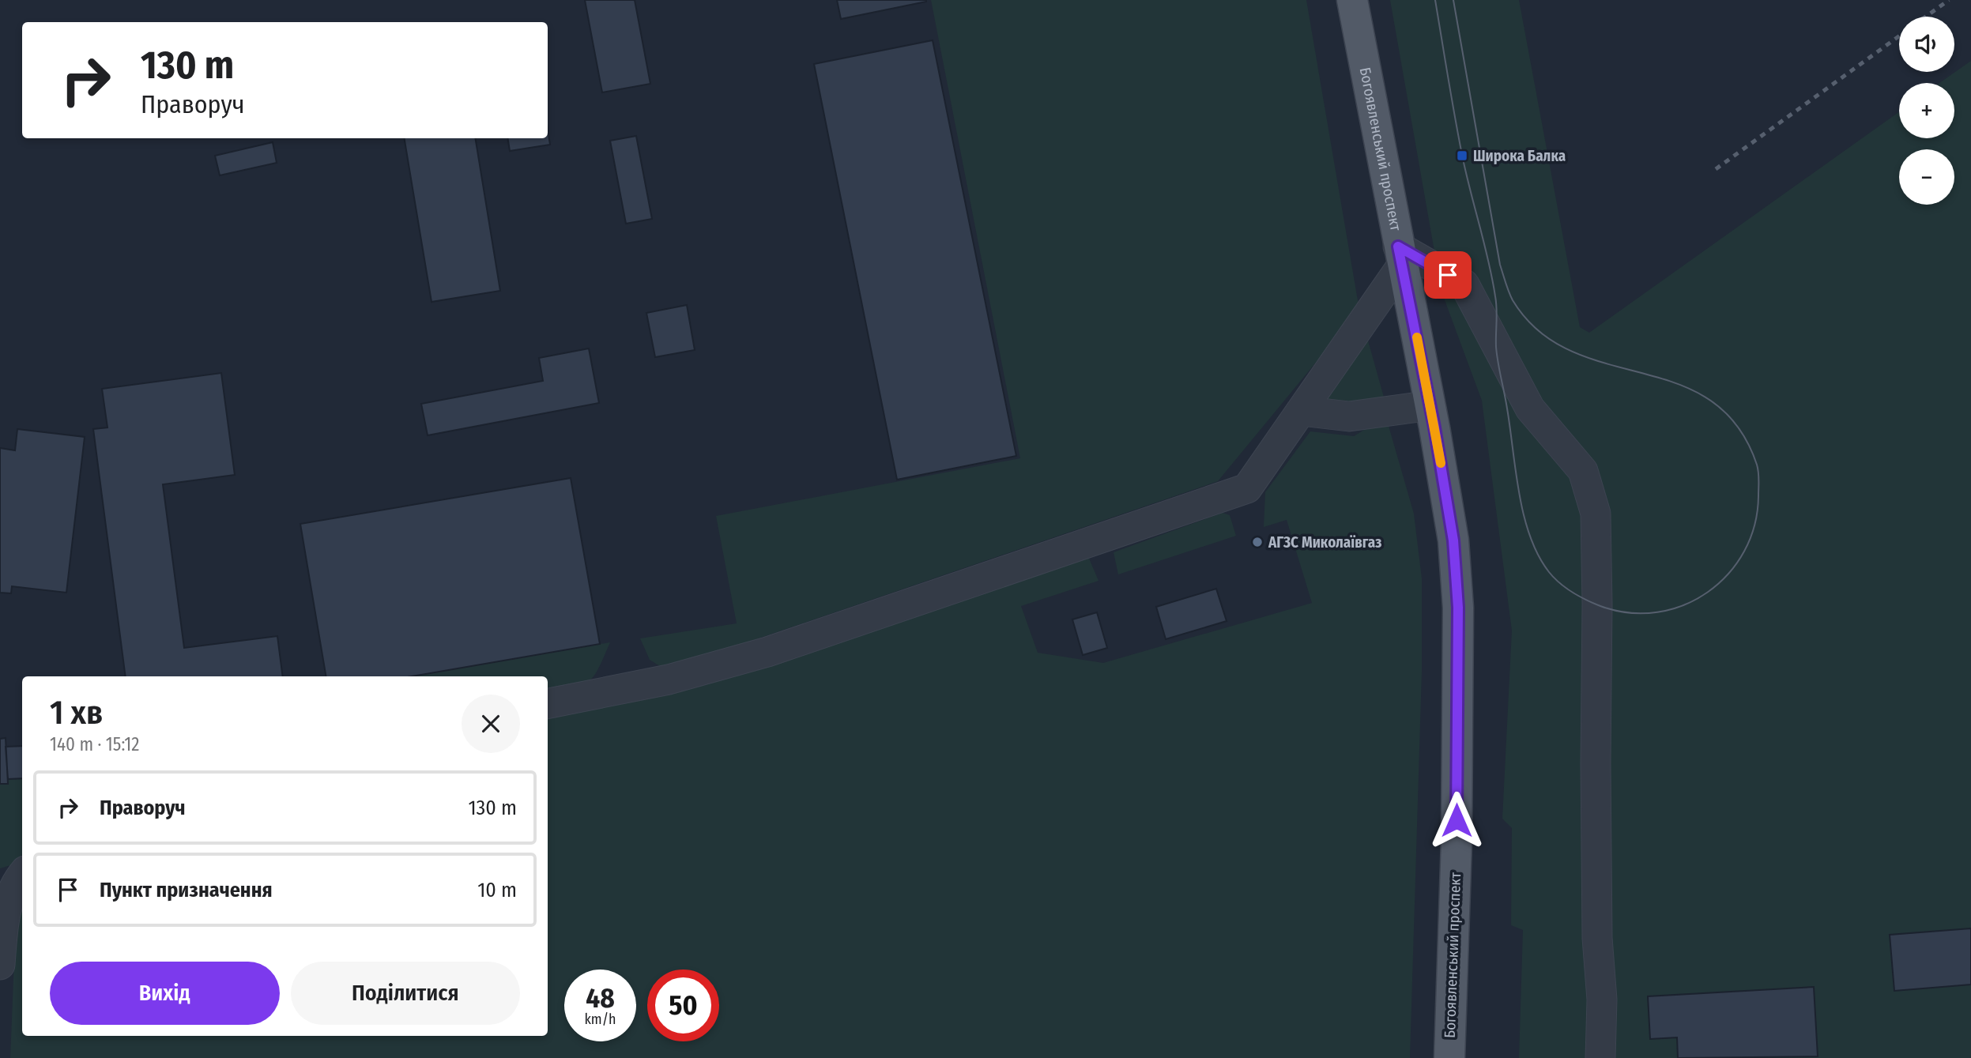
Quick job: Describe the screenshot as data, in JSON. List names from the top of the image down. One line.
{"streets":{"main road":["Богоявленський проспект"]},"places":{"transit":["Широка Балка"],"other":["АГЗС Миколаївгаз"]},"page":{"map_buttons":["+","−"],"turn":["130 m","Праворуч"],"heading":["1 хв","140 m · 15:12"],"list":[{"name":"Праворуч","value":"130 m"},{"name":"Пункт призначення","value":"10 m"}],"buttons":["Вихід","Поділитися"],"speed":"48 km/h","limit":"50"}}
